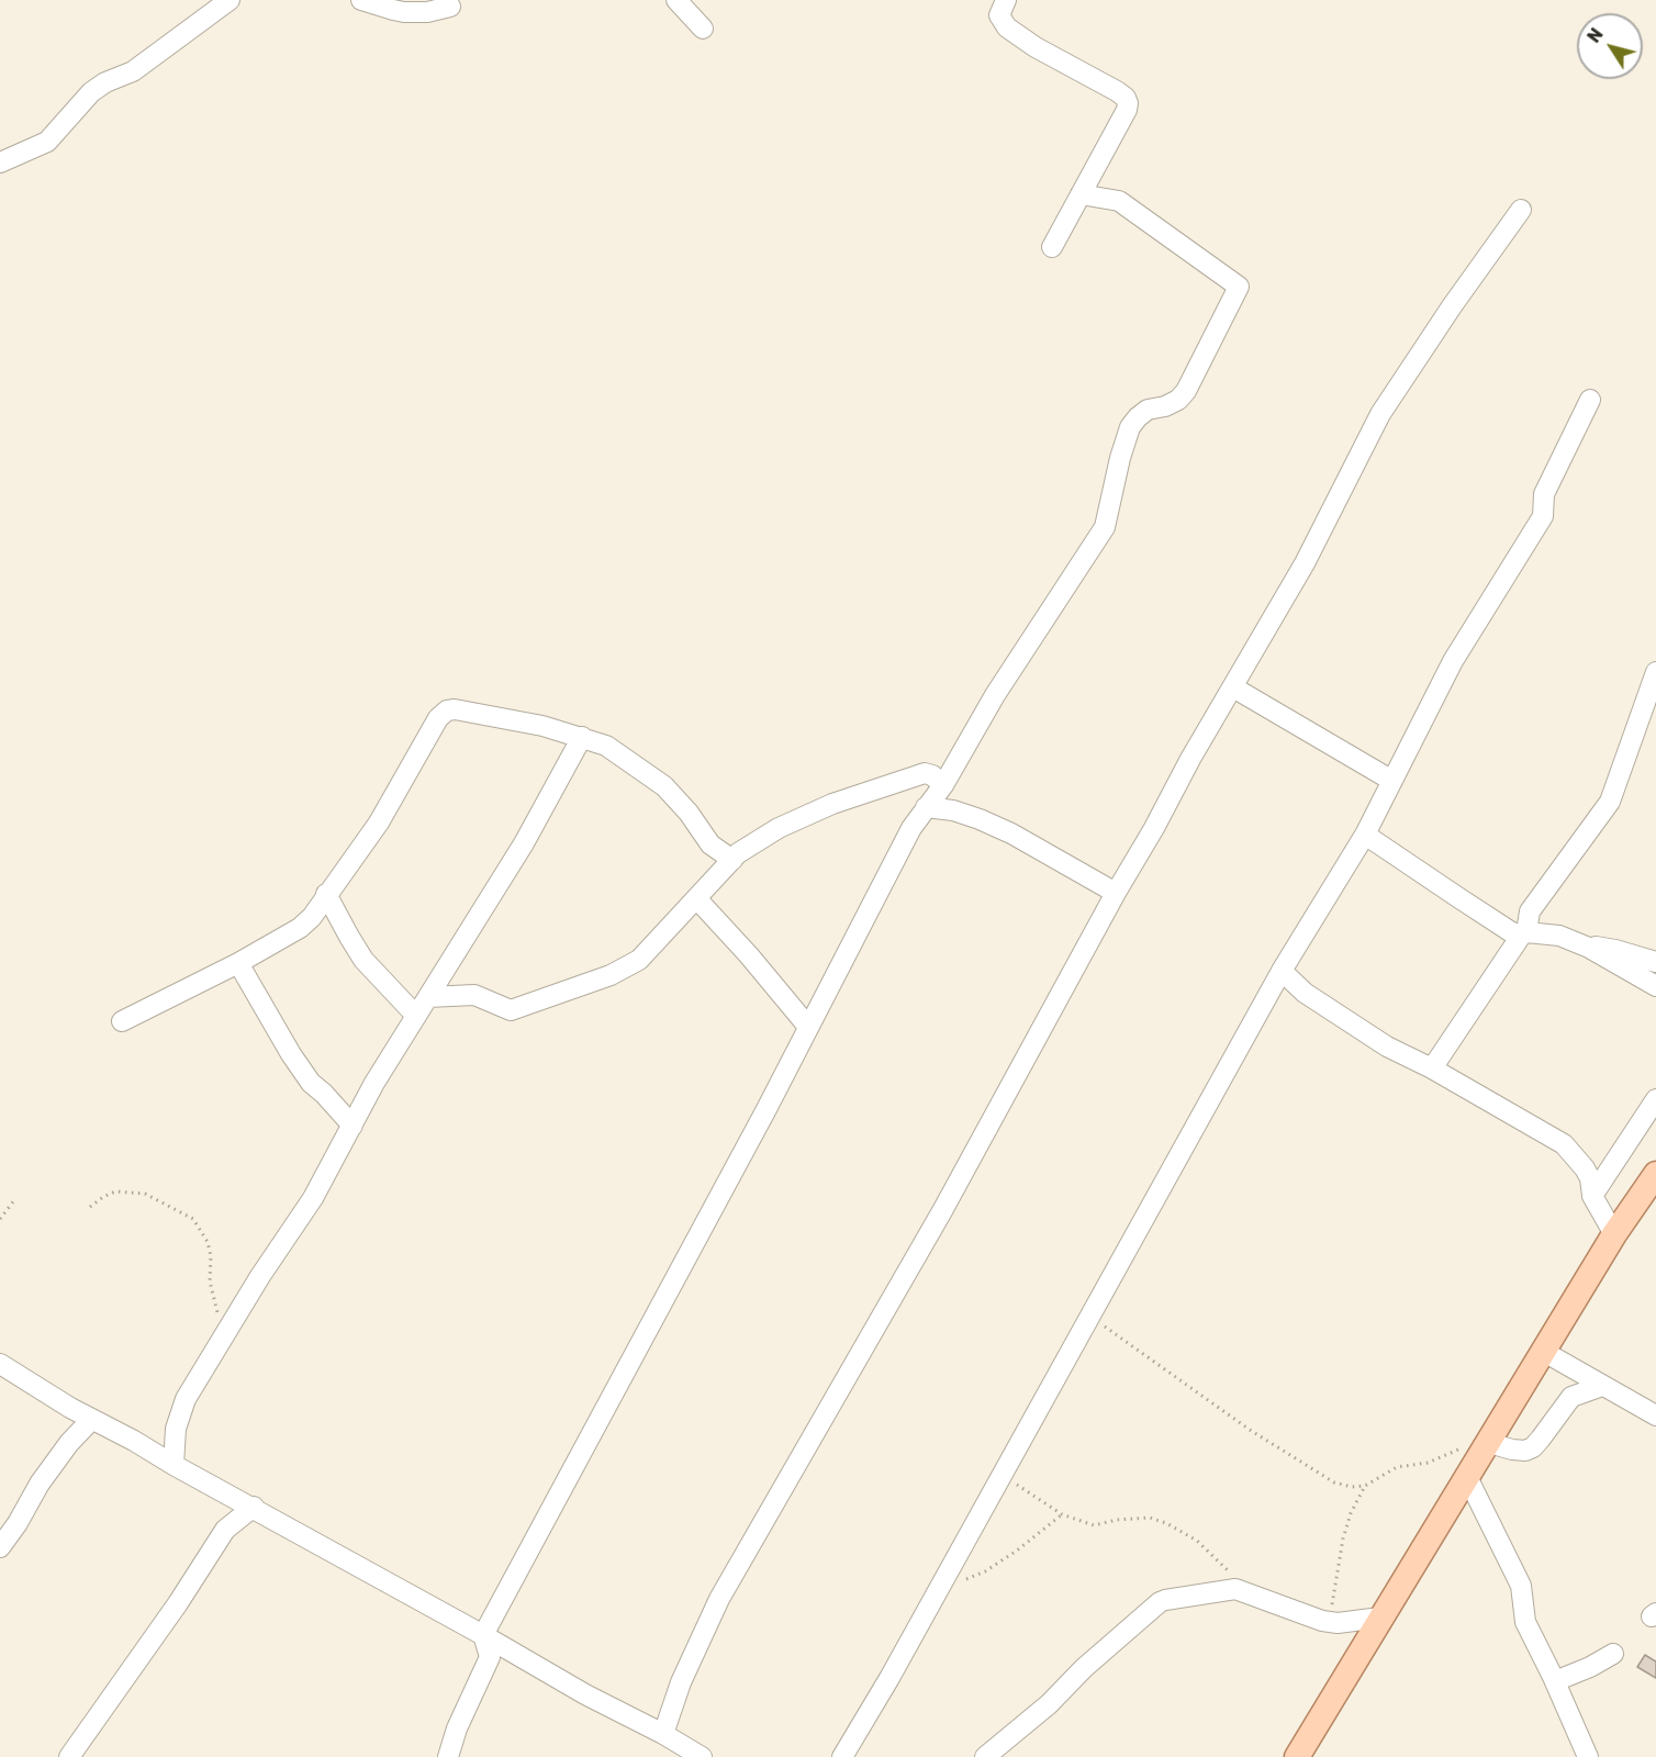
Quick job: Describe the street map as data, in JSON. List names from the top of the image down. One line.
{"north":"top left"}
